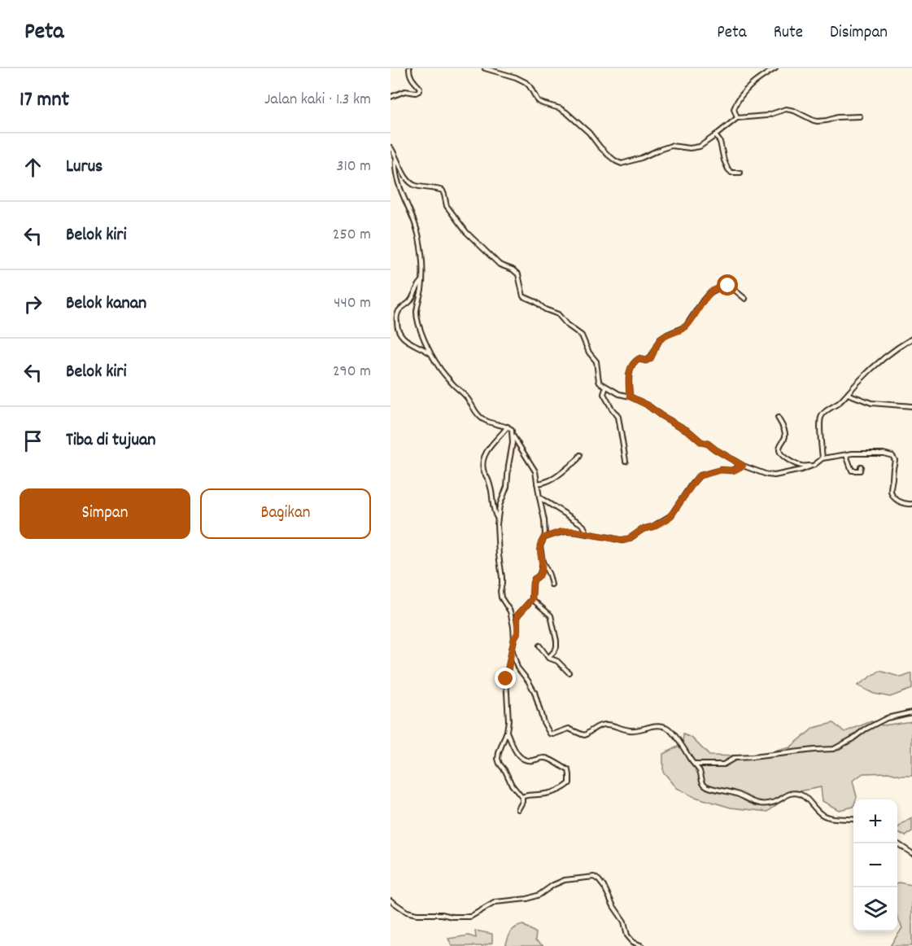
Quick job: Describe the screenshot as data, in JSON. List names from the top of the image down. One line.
{"page":{"header":"Peta","nav":["Peta","Rute","Disimpan"],"heading":["17 mnt","Jalan kaki · 1.3 km"],"list":[["Lurus","310 m"],["Belok kiri","250 m"],["Belok kanan","440 m"],["Belok kiri","290 m"],"Tiba di tujuan"],"buttons":["Simpan","Bagikan"],"map_buttons":["+","−"]}}
